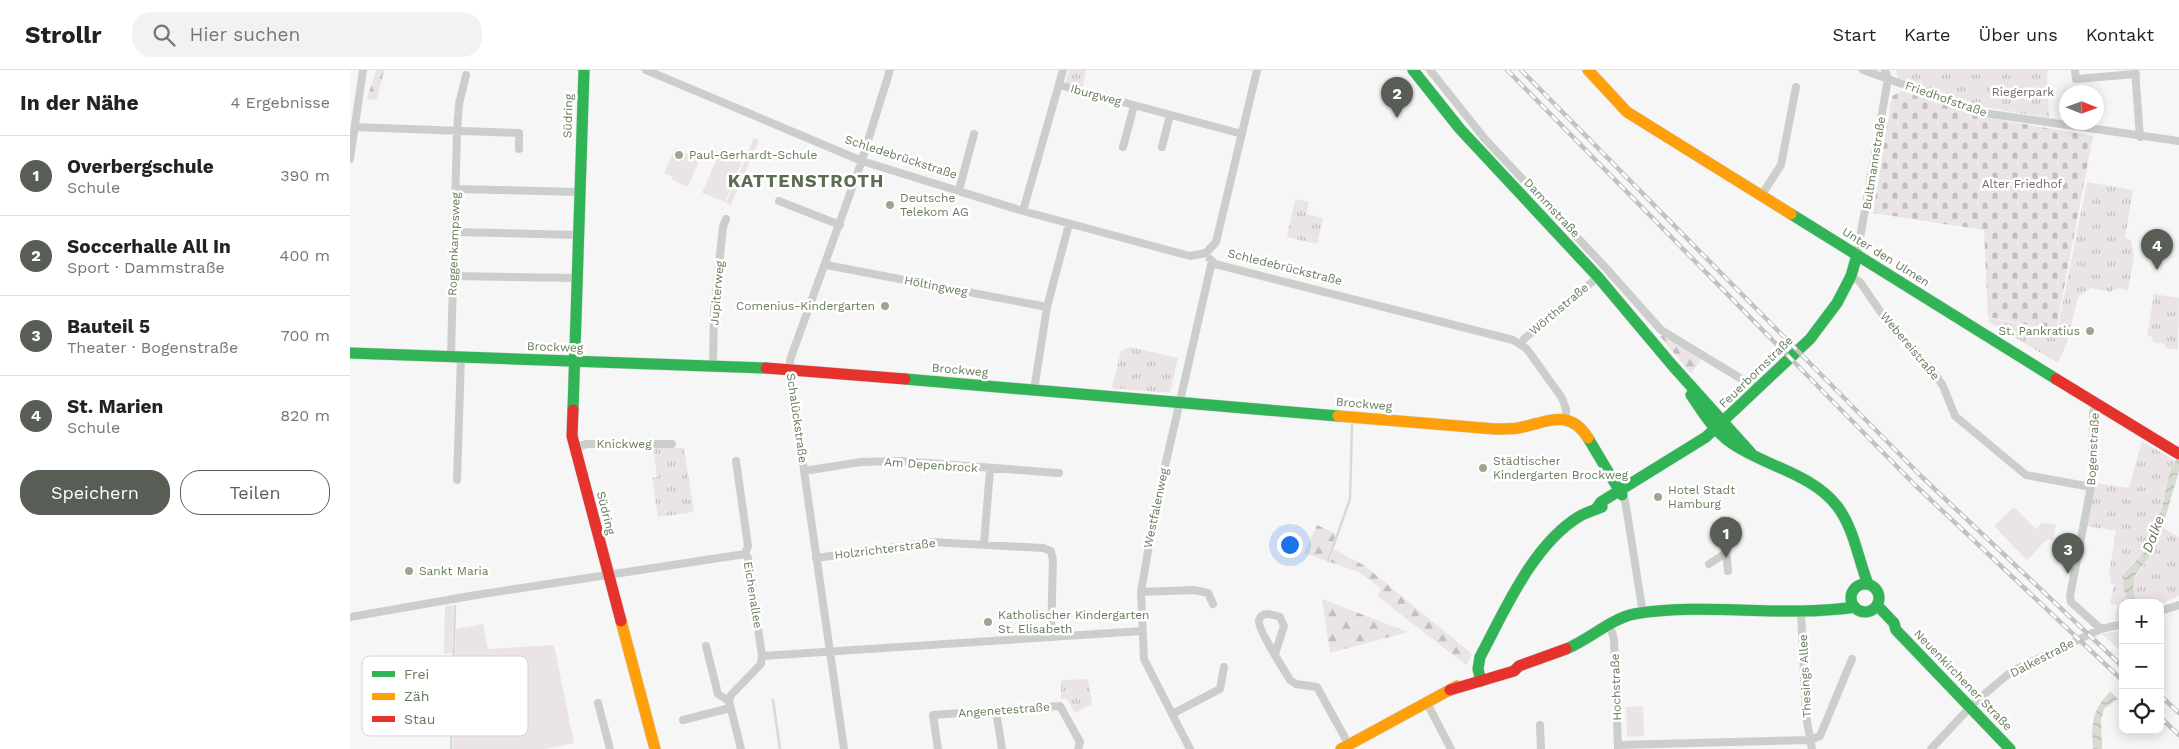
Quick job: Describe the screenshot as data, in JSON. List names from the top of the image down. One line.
{"streets":{"street":["Iburgweg","Friedhofstraße","Südring","Schledebrückstraße","Bultmannstraße","Dammstraße","Roggenkampsweg","Unter den Ulmen","Höltingweg","Jupiterweg","Wörthstraße","Webereistraße","Brockweg","Feuerbornstraße","Schalückstraße","Knickweg","Bogenstraße","Am Depenbrock","Westfalenweg","Holzrichterstraße","Eichenallee","Dalkestraße","Thesings Allee","Neuenkirchener Straße","Hochstraße","Angenetestraße"]},"crossings":[["Friedhofstraße","Bultmannstraße"],["Südring","Brockweg"],["Südring","Knickweg"],["Südring","Eichenallee"],["Schledebrückstraße","Wörthstraße"],["Schledebrückstraße","Schalückstraße"],["Schledebrückstraße","Westfalenweg"],["Bultmannstraße","Unter den Ulmen"],["Bultmannstraße","Feuerbornstraße"],["Dammstraße","Wörthstraße"],["Dammstraße","Feuerbornstraße"],["Dammstraße","Neuenkirchener Straße"],["Roggenkampsweg","Brockweg"],["Unter den Ulmen","Feuerbornstraße"],["Unter den Ulmen","Bogenstraße"],["Höltingweg","Schalückstraße"],["Jupiterweg","Brockweg"],["Webereistraße","Feuerbornstraße"],["Webereistraße","Bogenstraße"],["Brockweg","Schalückstraße"],["Brockweg","Westfalenweg"],["Schalückstraße","Am Depenbrock"],["Schalückstraße","Holzrichterstraße"],["Bogenstraße","Dalkestraße"],["Dalkestraße","Neuenkirchener Straße"]],"districts":["KATTENSTROTH"],"water":["Dalke"],"parks":["Riegerpark","Alter Friedhof"],"places":["Paul-Gerhardt-Schule","Deutsche Telekom AG","Comenius-Kindergarten","St. Pankratius","Städtischer Kindergarten Brockweg","Hotel Stadt Hamburg","Sankt Maria","Katholischer Kindergarten St. Elisabeth"],"legend":["Frei","Zäh","Stau"],"north":"right","page":{"header":"Strollr","search":"Hier suchen","nav":["Start","Karte","Über uns","Kontakt"],"heading":["In der Nähe","4 Ergebnisse"],"pins":["2","4","1","3"],"list":[{"mark":"1","name":"Overbergschule","note":"Schule","value":"390 m"},{"mark":"2","name":"Soccerhalle All In","note":"Sport · Dammstraße","value":"400 m"},{"mark":"3","name":"Bauteil 5","note":"Theater · Bogenstraße","value":"700 m"},{"mark":"4","name":"St. Marien","note":"Schule","value":"820 m"}],"buttons":["Speichern","Teilen"],"map_buttons":["+","−"]}}
